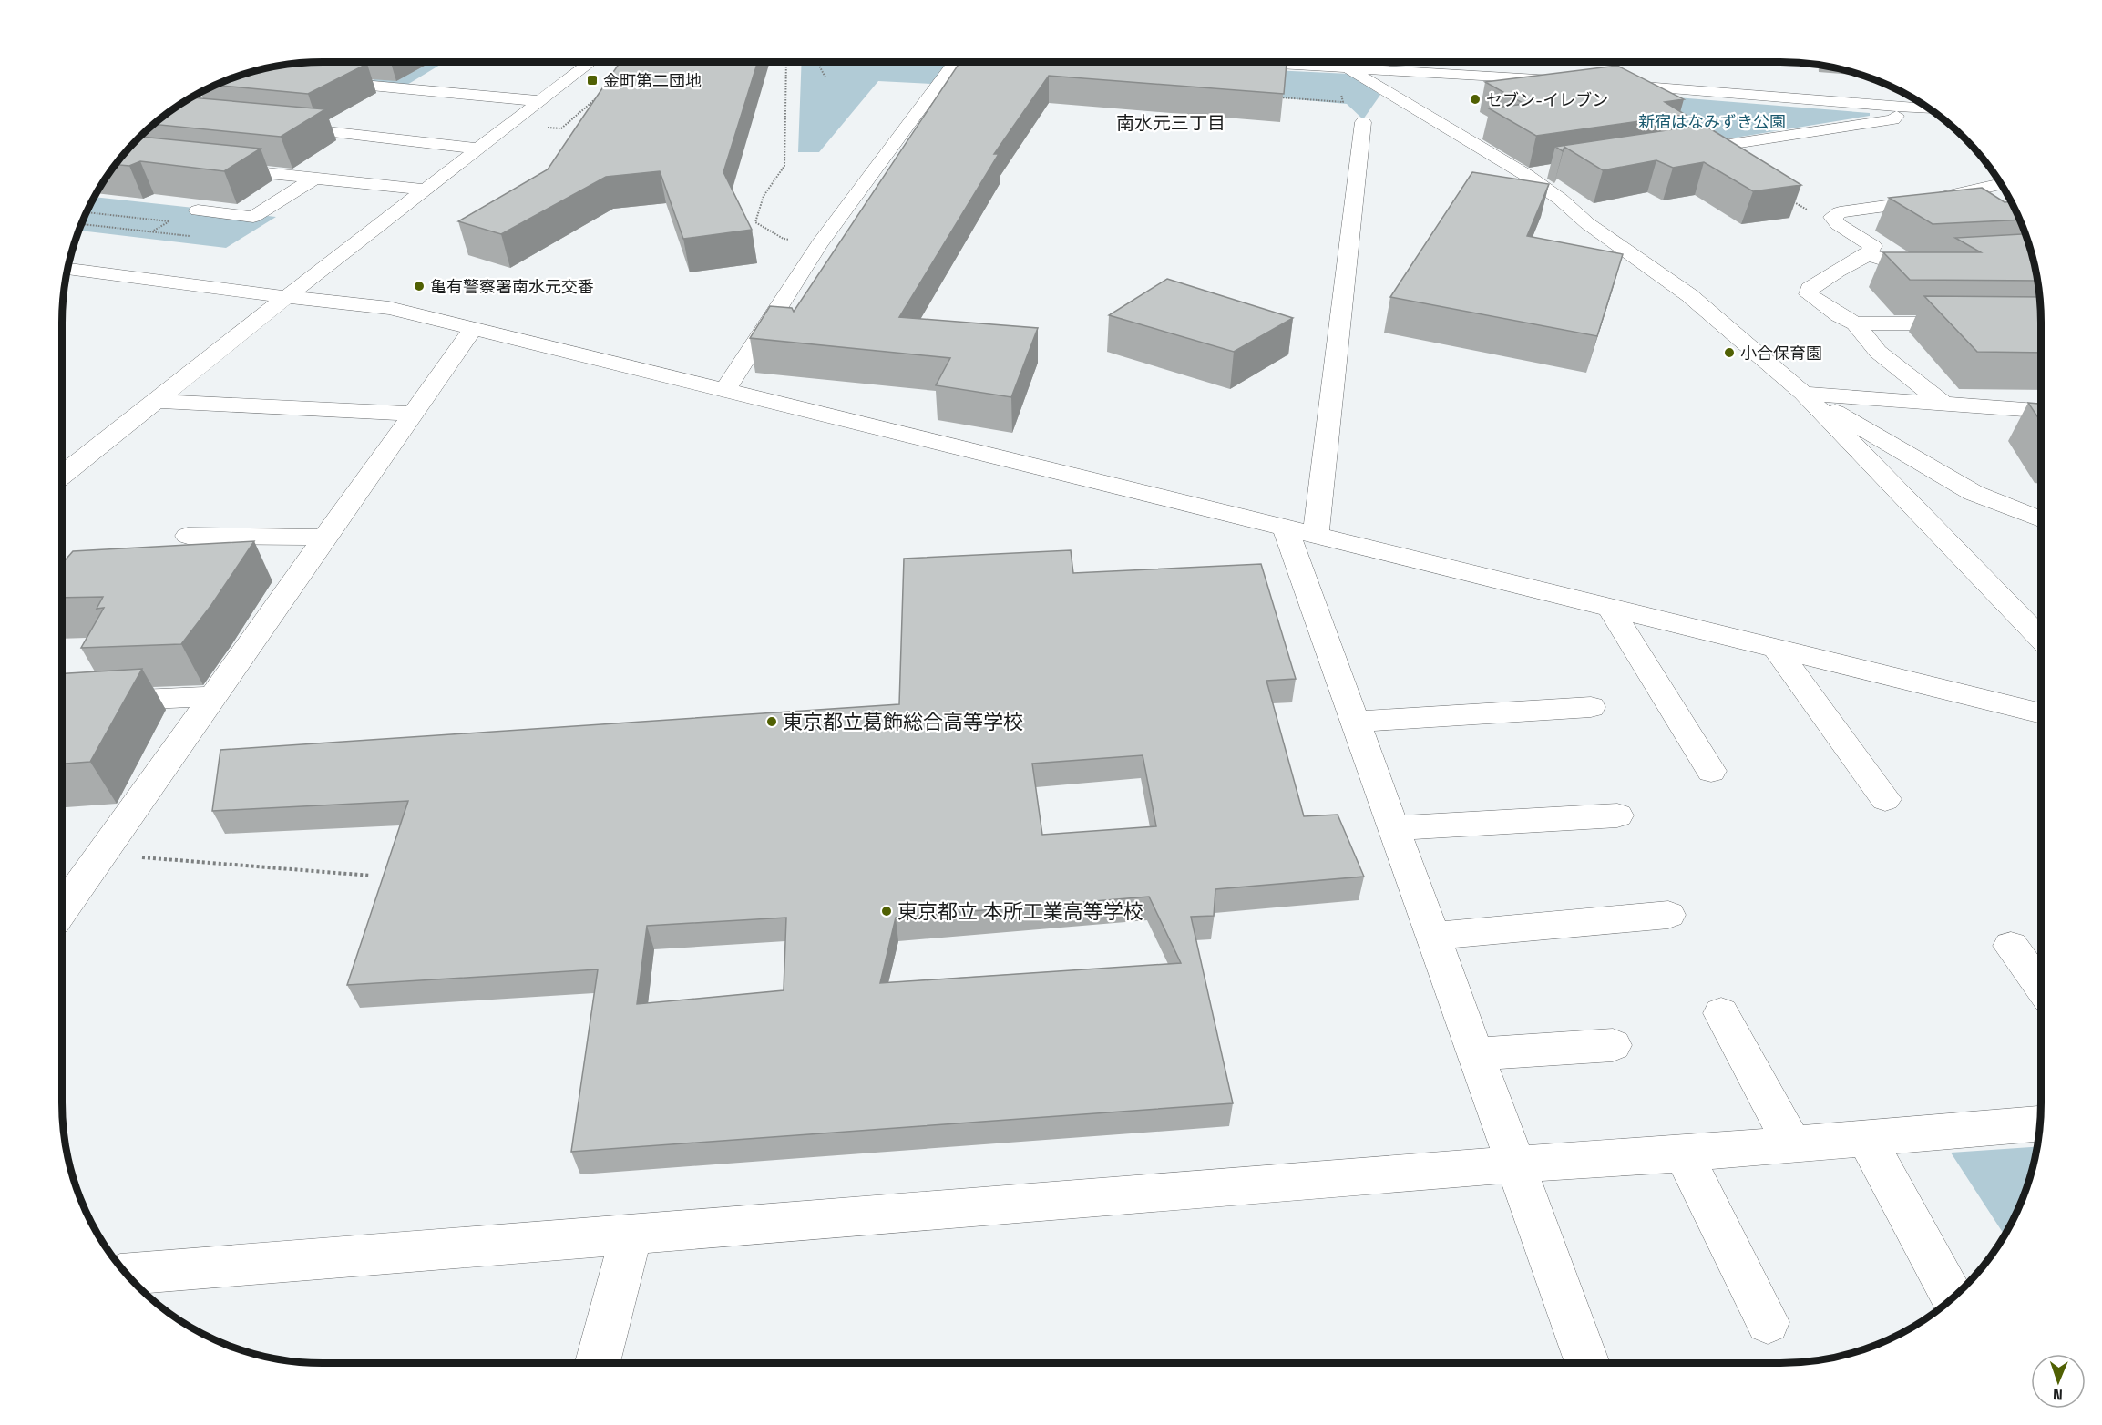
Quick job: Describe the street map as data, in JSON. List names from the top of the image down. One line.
{"districts":["南水元三丁目"],"parks":["新宿はなみずき公園"],"places":{"transit":["金町第二団地"],"other":["セブン-イレブン","亀有警察署南水元交番","小合保育園","東京都立葛飾総合高等学校","東京都立 本所工業高等学校"]},"north":"bottom"}
